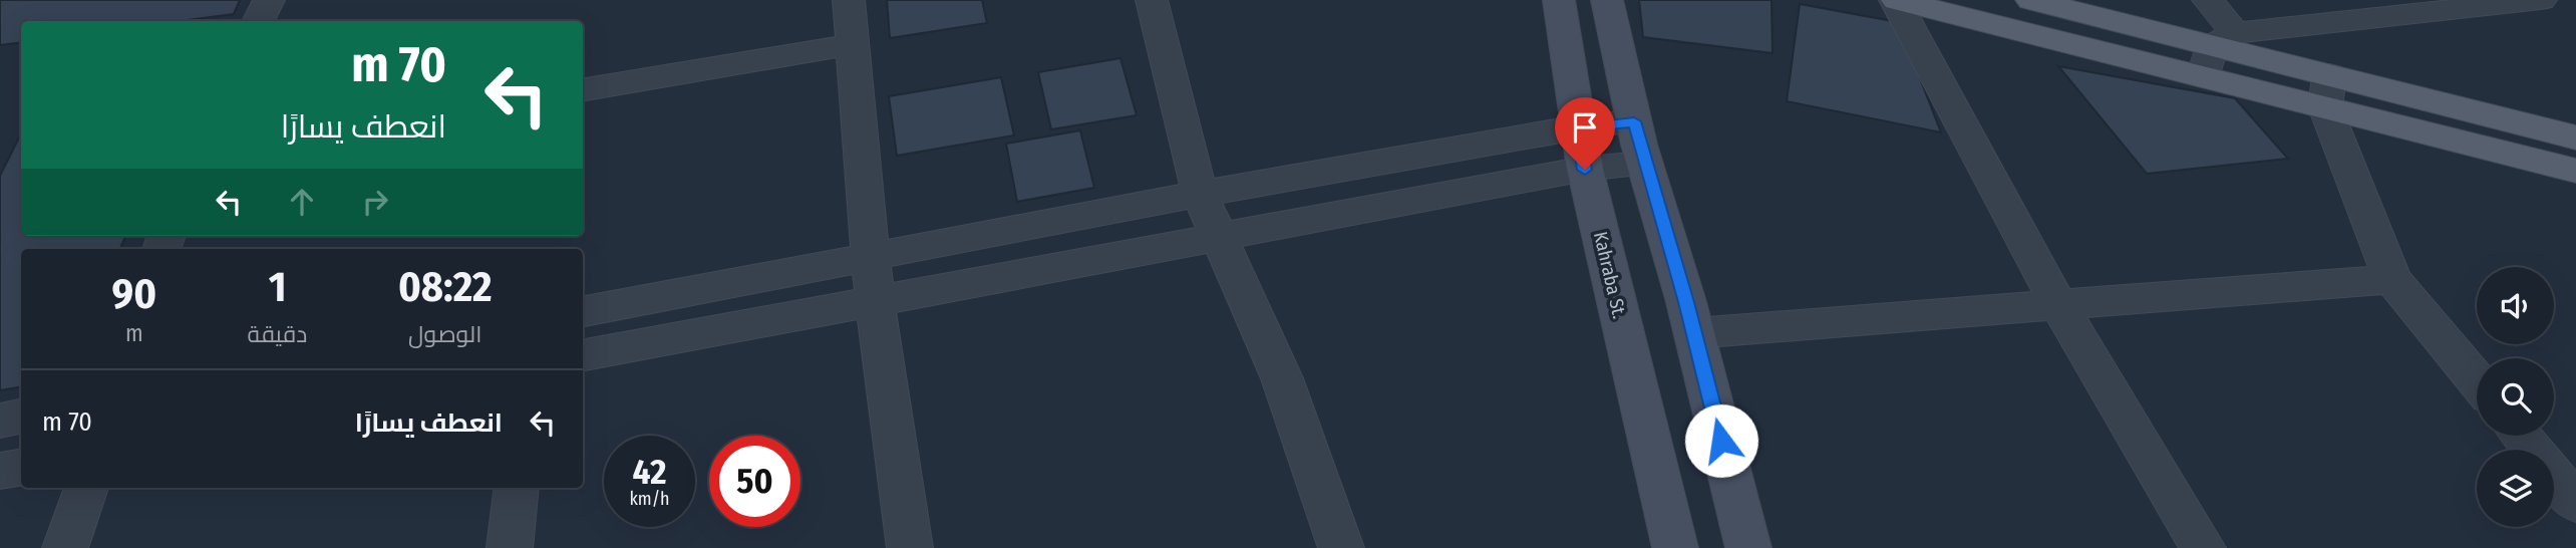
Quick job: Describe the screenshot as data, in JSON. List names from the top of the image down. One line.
{"streets":{"main road":["Kahraba St."]},"page":{"turn":["70 m","انعطف يسارًا"],"eta":["08:22","الوصول","1","دقيقة","90","m"],"list":[{"name":"انعطف يسارًا","value":"70 m"}],"speed":"42 km/h","limit":"50"}}
